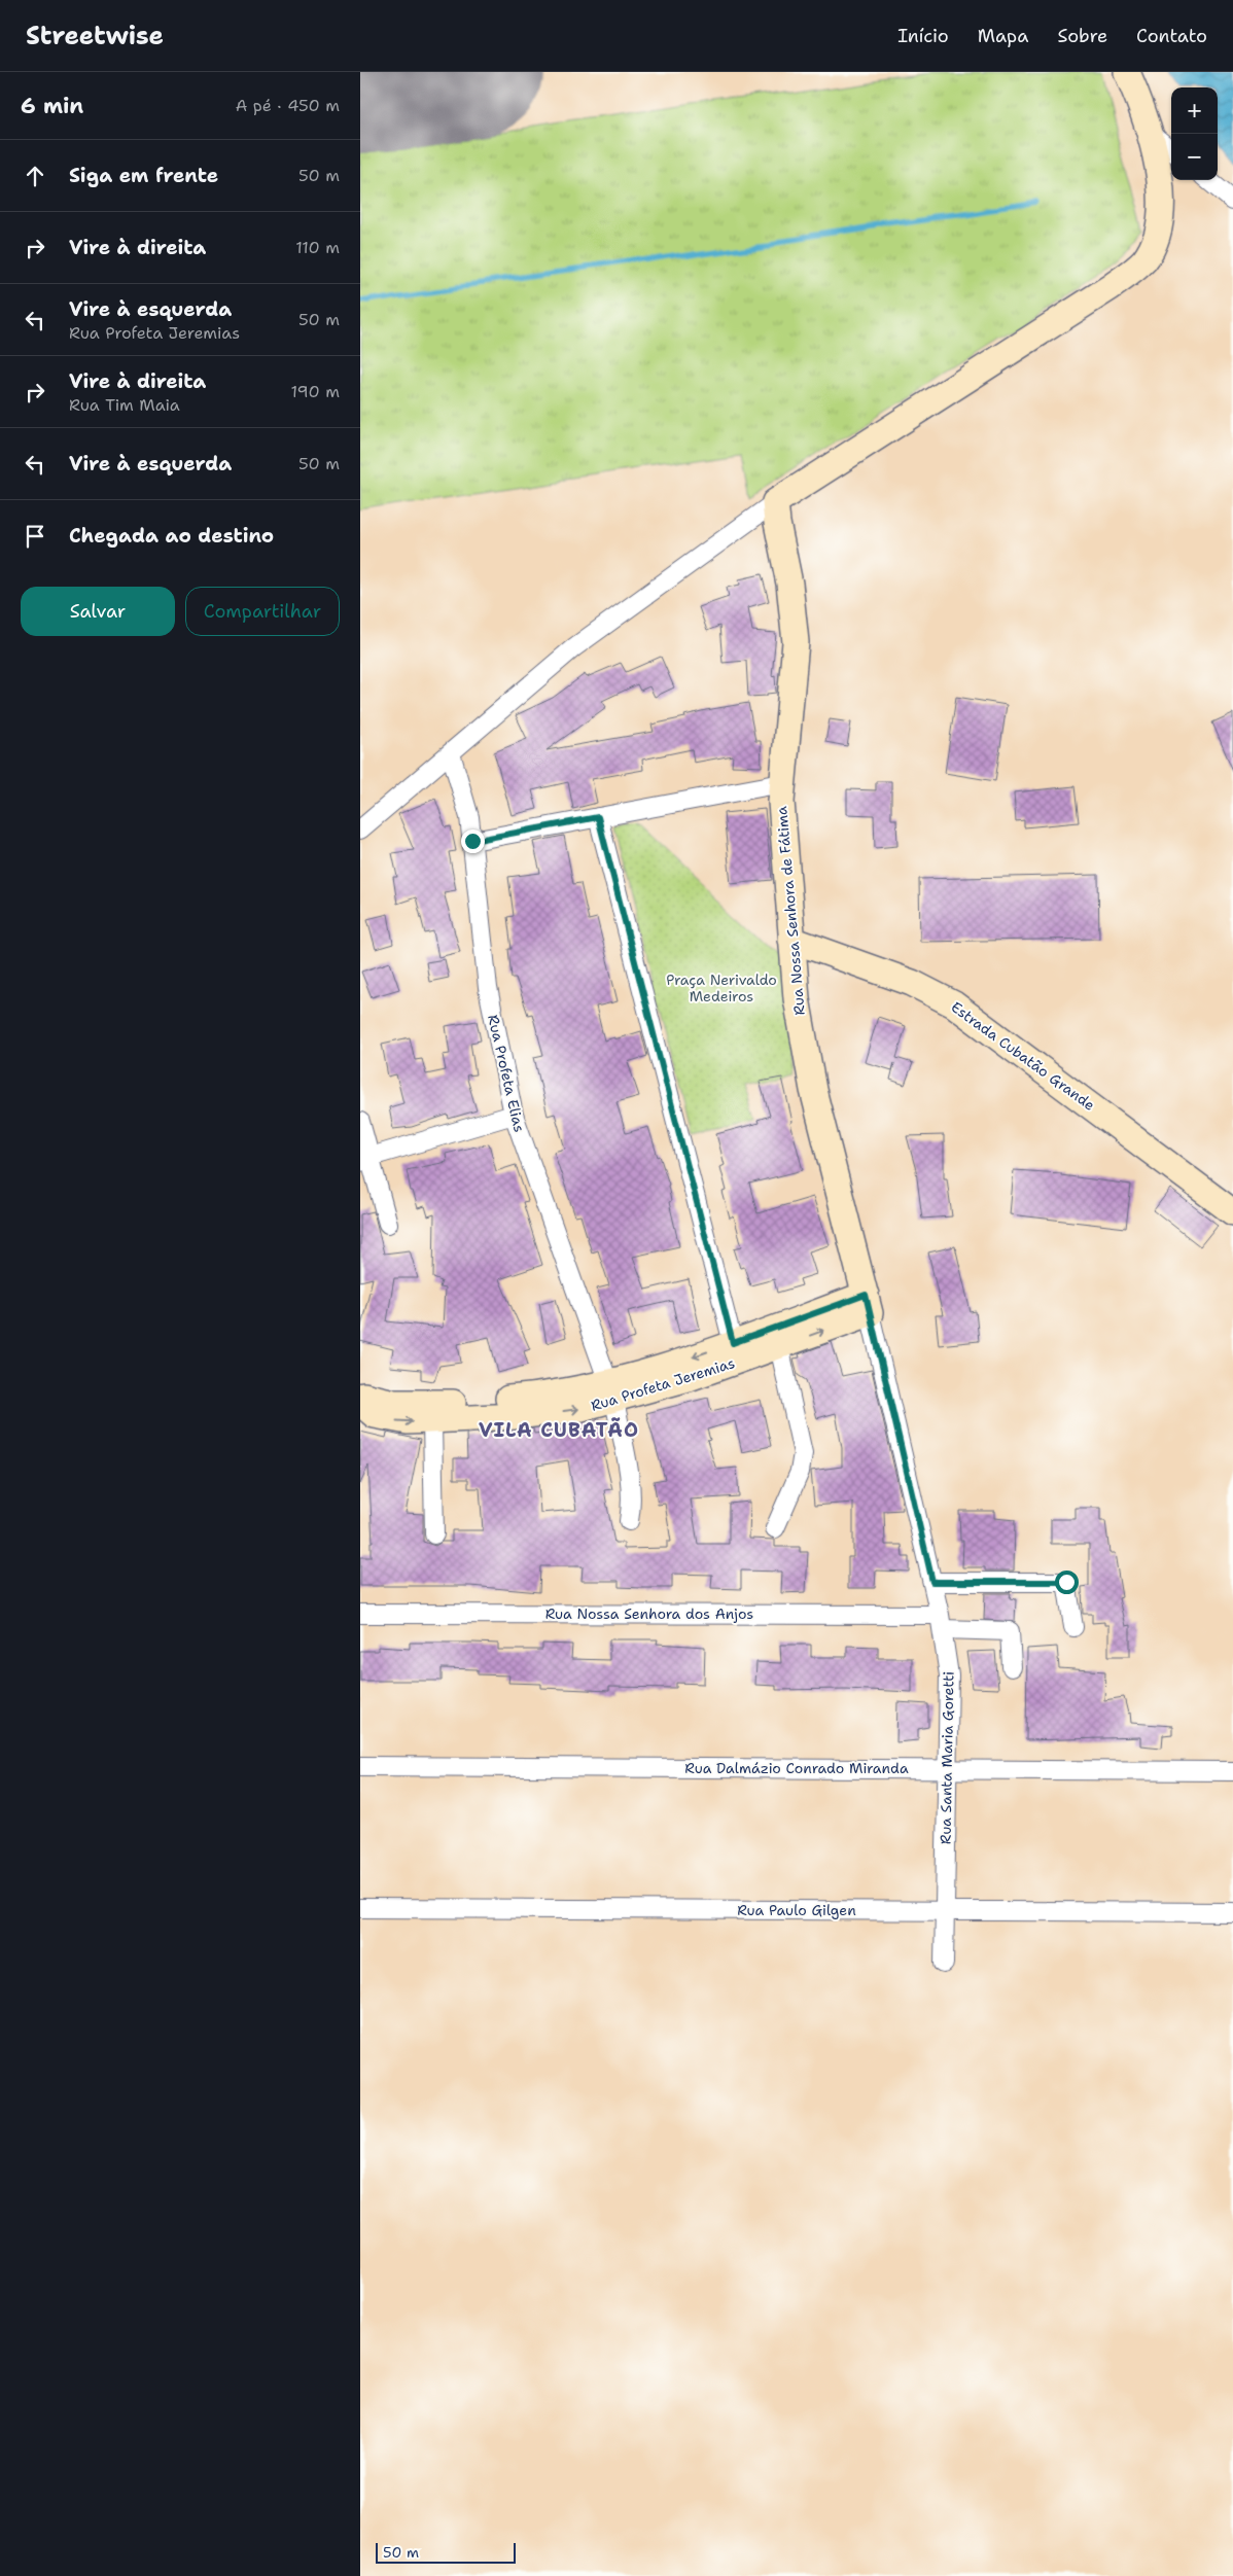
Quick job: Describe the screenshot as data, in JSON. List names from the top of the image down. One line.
{"streets":{"street":["Rua Nossa Senhora de Fátima","Estrada Cubatão Grande","Rua Profeta Elias","Rua Profeta Jeremias","Rua Nossa Senhora dos Anjos","Rua Santa Maria Goretti","Rua Dalmázio Conrado Miranda","Rua Paulo Gilgen"]},"crossings":[["Rua Nossa Senhora de Fátima","Estrada Cubatão Grande"],["Rua Nossa Senhora de Fátima","Rua Profeta Jeremias"],["Rua Nossa Senhora de Fátima","Rua Santa Maria Goretti"],["Rua Profeta Elias","Rua Profeta Jeremias"],["Rua Profeta Jeremias","Rua Santa Maria Goretti"],["Rua Nossa Senhora dos Anjos","Rua Santa Maria Goretti"],["Rua Santa Maria Goretti","Rua Dalmázio Conrado Miranda"],["Rua Santa Maria Goretti","Rua Paulo Gilgen"]],"districts":["VILA CUBATÃO"],"parks":["Praça Nerivaldo Medeiros"],"scale_bar":"50 m","page":{"header":"Streetwise","nav":["Início","Mapa","Sobre","Contato"],"heading":["6 min","A pé · 450 m"],"map_buttons":["+","−"],"list":[["Siga em frente","50 m"],["Vire à direita","110 m"],["Vire à esquerda","Rua Profeta Jeremias","50 m"],["Vire à direita","Rua Tim Maia","190 m"],["Vire à esquerda","50 m"],"Chegada ao destino"],"buttons":["Salvar","Compartilhar"],"scale":"50 m"}}
